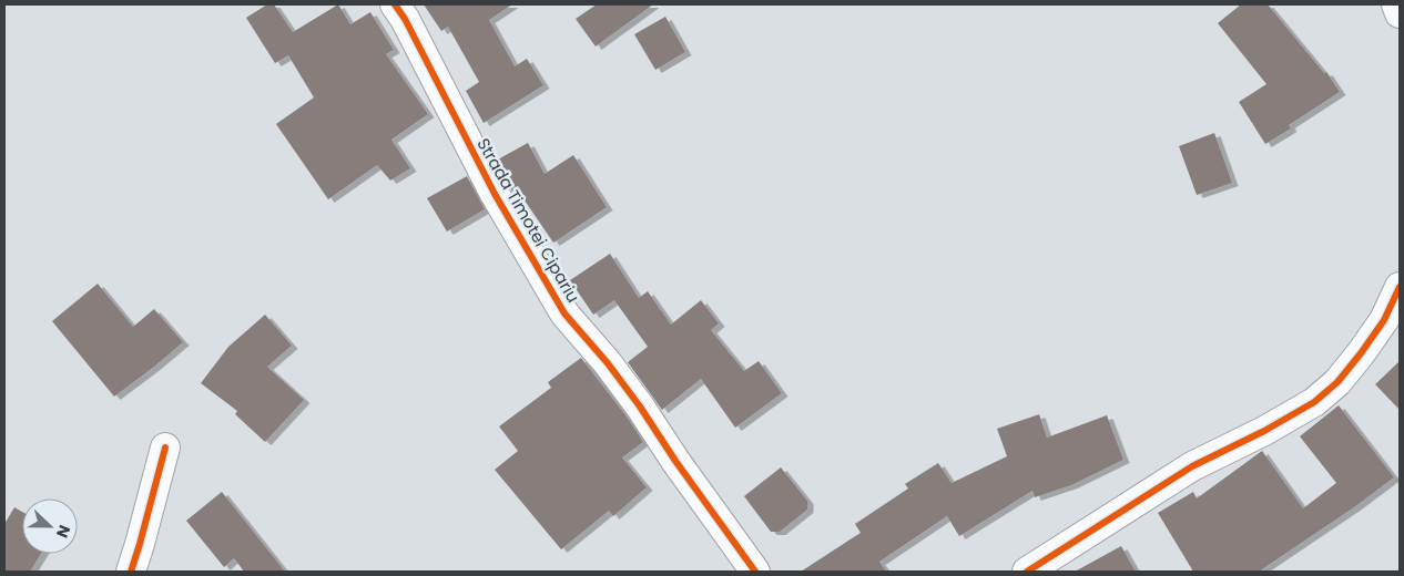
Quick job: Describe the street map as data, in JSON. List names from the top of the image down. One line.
{"streets":{"street":["Strada Timotei Cipariu"]},"north":"right"}
